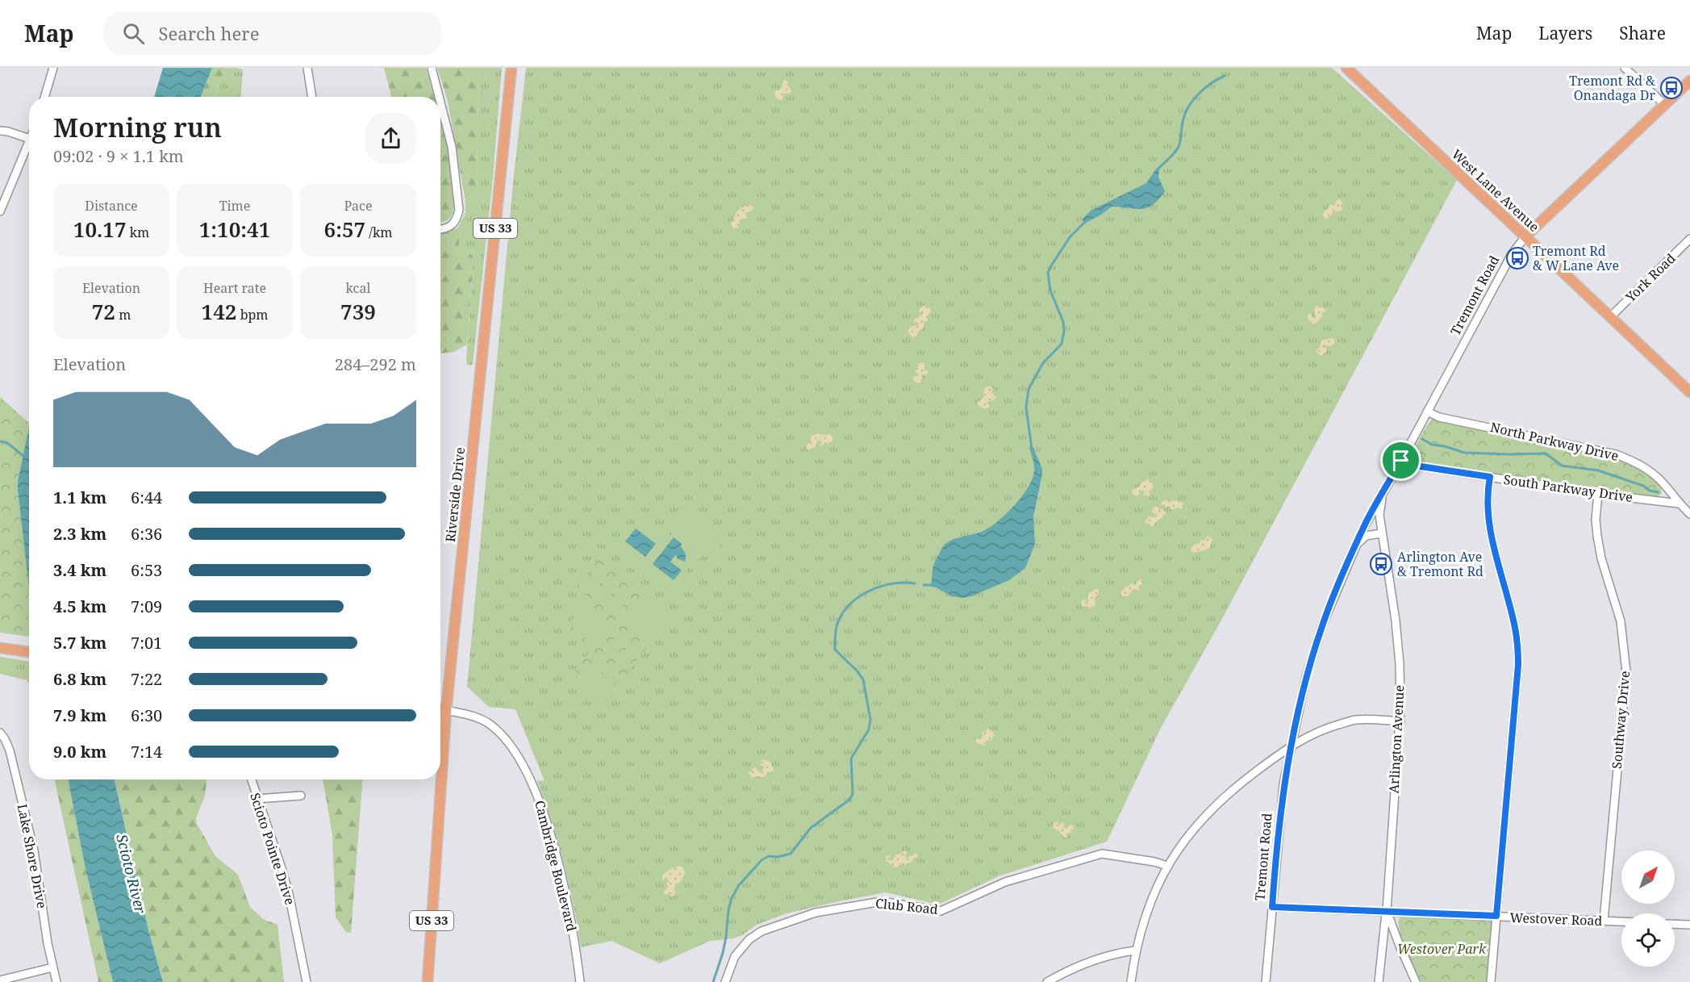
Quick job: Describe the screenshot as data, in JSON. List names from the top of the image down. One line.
{"streets":{"main road":["West Lane Avenue","US 33","Tremont Road","Riverside Drive"],"street":["York Road","North Parkway Drive","South Parkway Drive","Southway Drive","Arlington Avenue","Scioto Pointe Drive","Lake Shore Drive","Cambridge Boulevard","Club Road","Westover Road"]},"crossings":[["West Lane Avenue","York Road"],["West Lane Avenue","Tremont Road"],["Tremont Road","North Parkway Drive"],["Tremont Road","South Parkway Drive"],["Tremont Road","Arlington Avenue"],["Tremont Road","Westover Road"],["North Parkway Drive","South Parkway Drive"],["South Parkway Drive","Southway Drive"],["Riverside Drive","Cambridge Boulevard"],["Southway Drive","Westover Road"],["Arlington Avenue","Westover Road"]],"water":["Scioto River"],"parks":["Westover Park"],"places":{"bus stop":["Tremont Rd & Onandaga Dr","Tremont Rd & W Lane Ave","Arlington Ave & Tremont Rd"]},"north":"top right","page":{"header":"Map","search":"Search here","nav":["Map","Layers","Share"],"heading":["Morning run","09:02 · 9 × 1.1 km"],"stats":[["Distance","10.17 km"],["Time","1:10:41"],["Pace","6:57 /km"],["Elevation","72 m"],["Heart rate","142 bpm"],["kcal","739"]],"chart":["Elevation","284–292 m"],"list":[{"name":"1.1 km","note":"6:44"},{"name":"2.3 km","note":"6:36"},{"name":"3.4 km","note":"6:53"},{"name":"4.5 km","note":"7:09"},{"name":"5.7 km","note":"7:01"},{"name":"6.8 km","note":"7:22"},{"name":"7.9 km","note":"6:30"},{"name":"9.0 km","note":"7:14"}]}}
